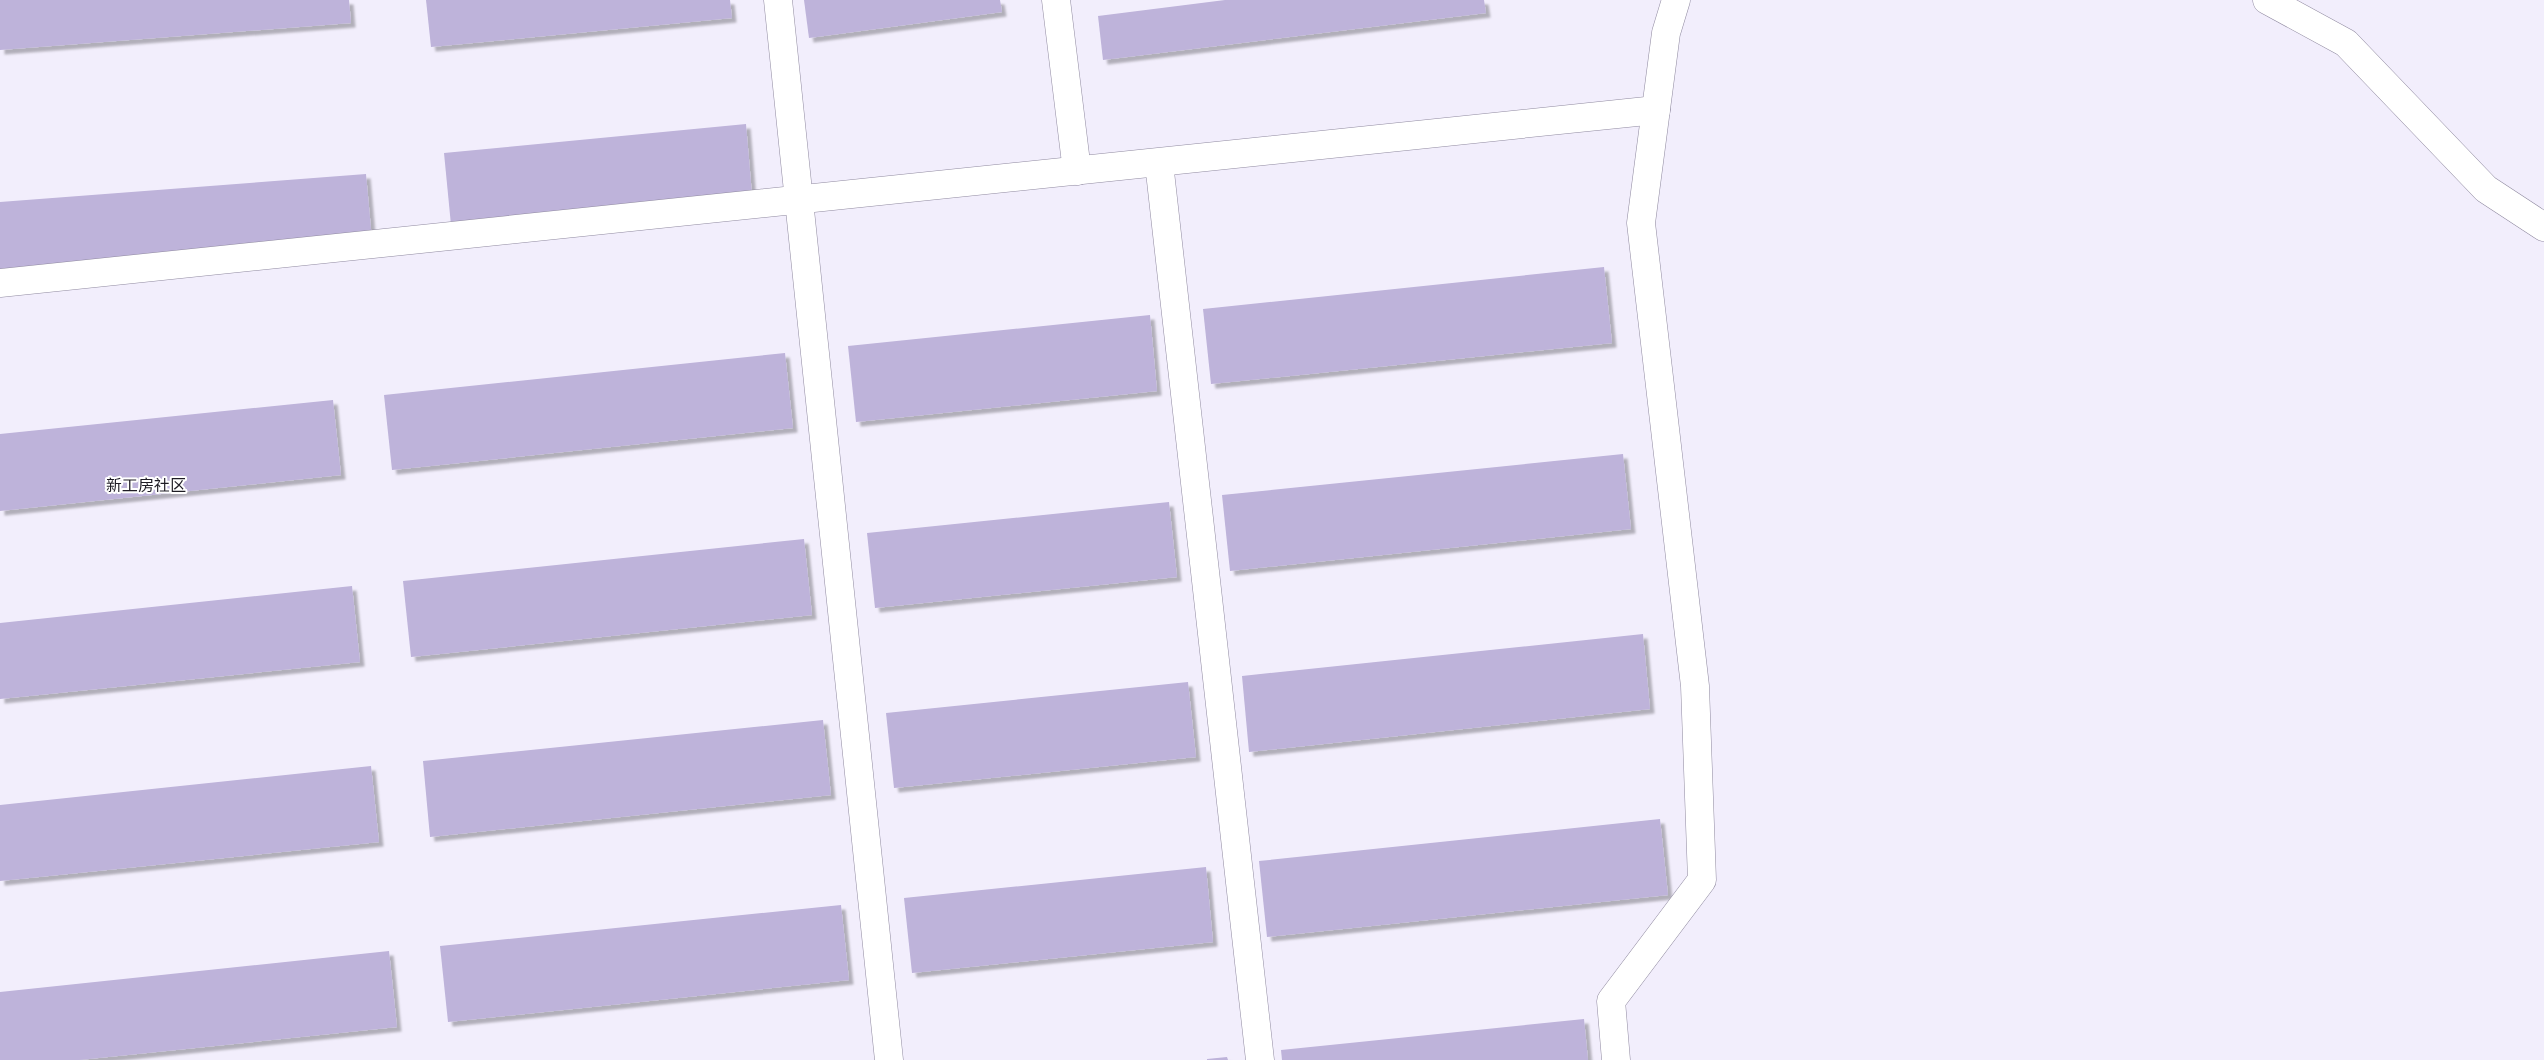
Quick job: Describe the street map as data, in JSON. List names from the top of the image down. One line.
{"districts":["新工房社区"]}
